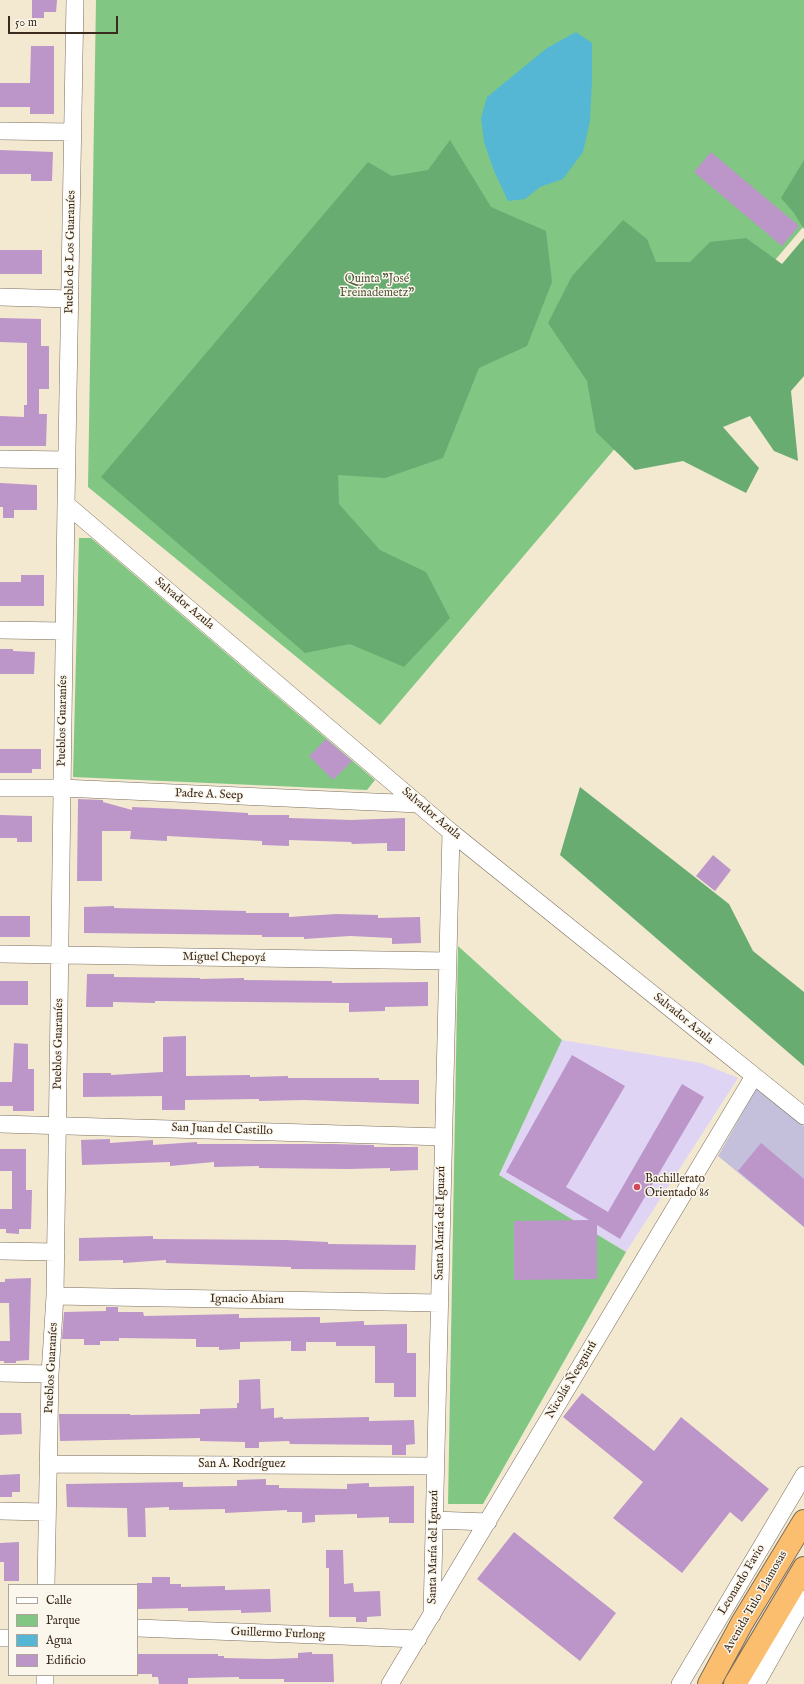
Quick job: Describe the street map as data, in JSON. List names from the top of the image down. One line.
{"streets":{"highway":["Avenida Tulo Llamosas"],"street":["Pueblo de Los Guaraníes","Salvador Azula","Pueblos Guaraníes","Padre A. Seep","Miguel Chepoyá","San Juan del Castillo","Santa María del Iguazú","Ignacio Abiaru","Nicolás Ñeeguirú","San A. Rodríguez","Leonardo Favio","Guillermo Furlong"]},"crossings":[["Pueblo de Los Guaraníes","Salvador Azula"],["Pueblo de Los Guaraníes","Pueblos Guaraníes"],["Salvador Azula","Pueblos Guaraníes"],["Salvador Azula","Padre A. Seep"],["Salvador Azula","Santa María del Iguazú"],["Salvador Azula","Nicolás Ñeeguirú"],["Pueblos Guaraníes","Padre A. Seep"],["Pueblos Guaraníes","Miguel Chepoyá"],["Pueblos Guaraníes","San Juan del Castillo"],["Pueblos Guaraníes","Ignacio Abiaru"],["Pueblos Guaraníes","San A. Rodríguez"],["Miguel Chepoyá","Santa María del Iguazú"],["San Juan del Castillo","Santa María del Iguazú"],["Santa María del Iguazú","Ignacio Abiaru"],["Santa María del Iguazú","Nicolás Ñeeguirú"],["Santa María del Iguazú","San A. Rodríguez"],["Nicolás Ñeeguirú","Guillermo Furlong"]],"parks":["Quinta \"José Freinademetz\""],"places":["Bachillerato Orientado 86"],"legend":["Calle","Parque","Agua","Edificio"],"scale_bar":"50 m"}
